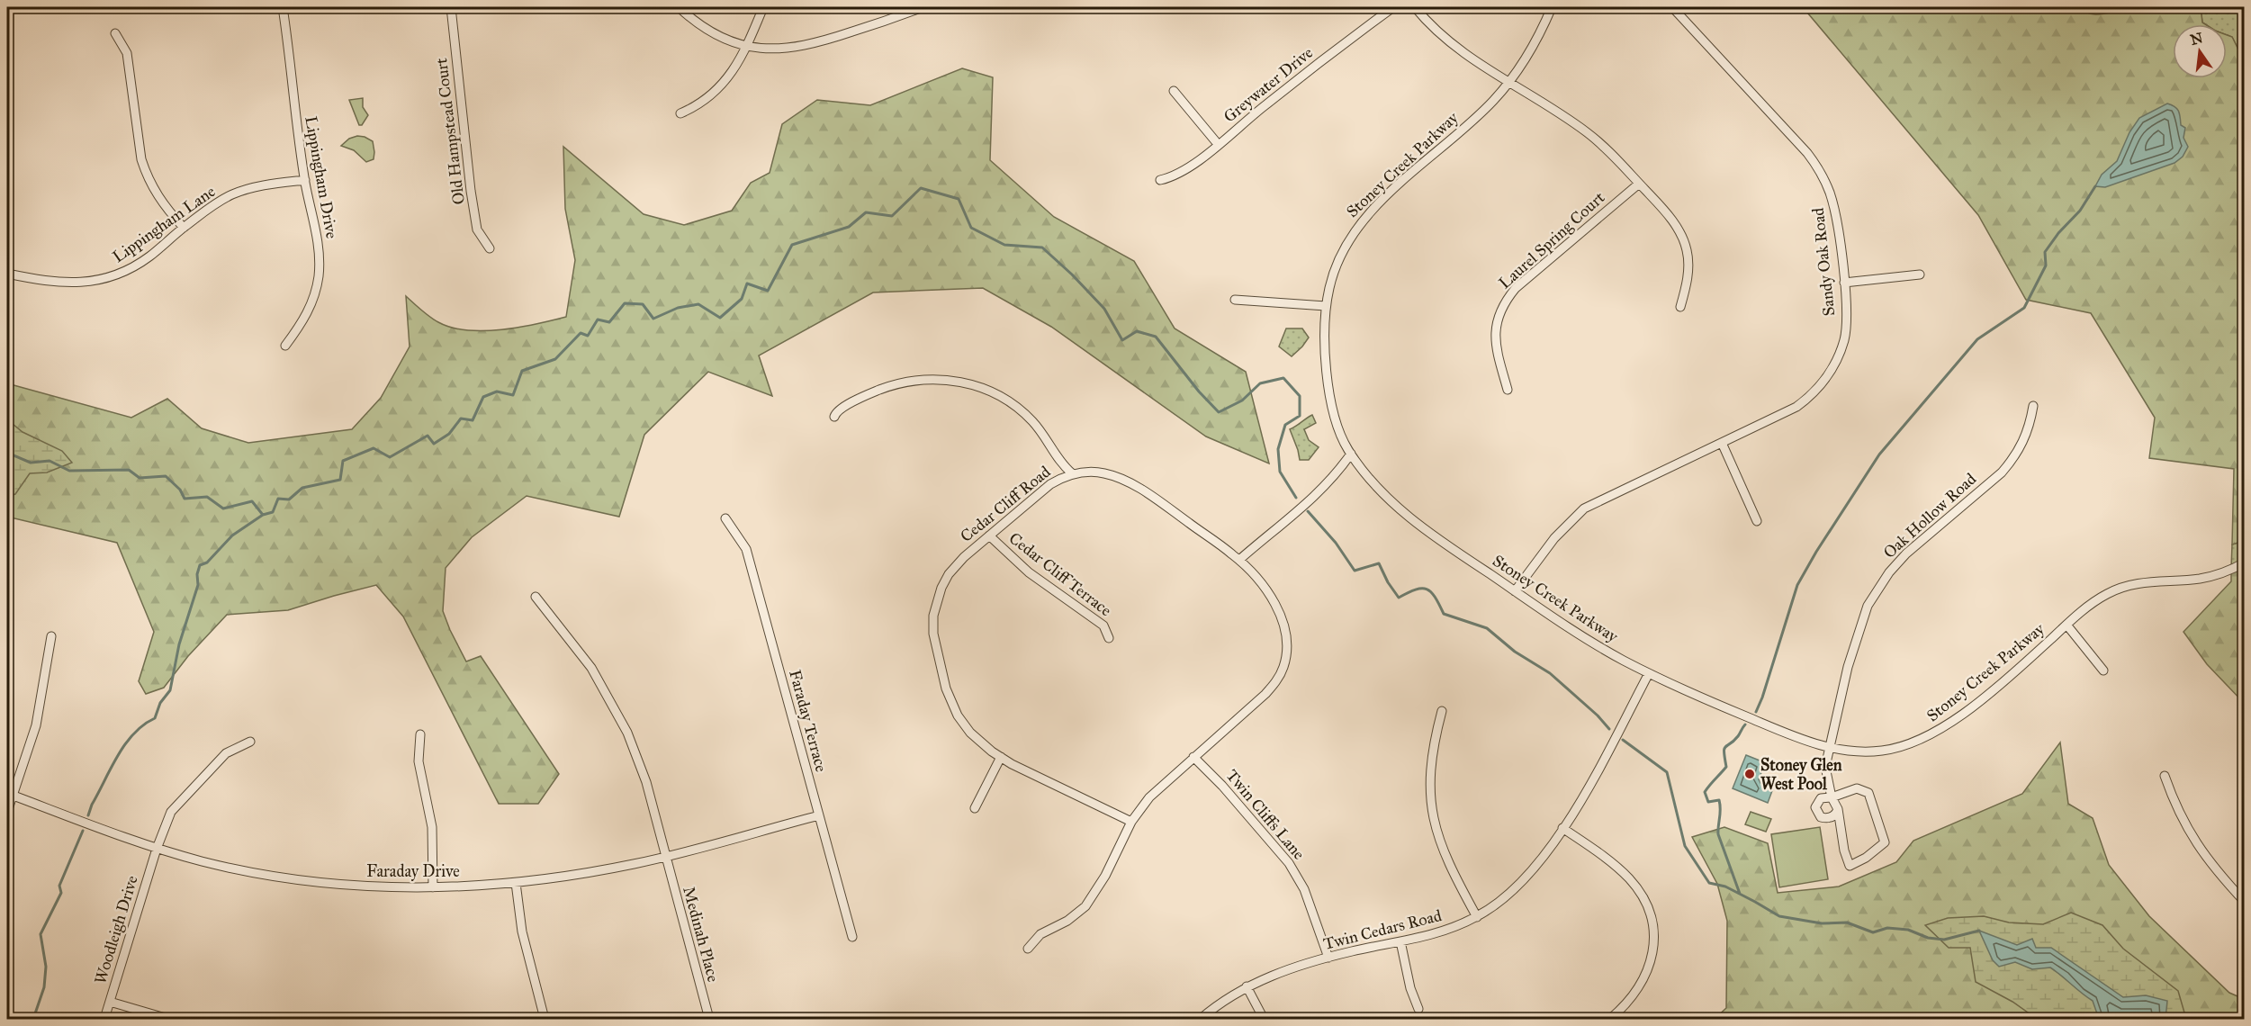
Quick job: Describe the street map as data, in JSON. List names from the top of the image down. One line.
{"streets":{"street":["Greywater Drive","Old Hampstead Court","Stoney Creek Parkway","Lippingham Drive","Lippingham Lane","Laurel Spring Court","Sandy Oak Road","Cedar Cliff Road","Oak Hollow Road","Cedar Cliff Terrace","Faraday Terrace","Twin Cliffs Lane","Faraday Drive","Woodleigh Drive","Twin Cedars Road","Medinah Place"]},"crossings":[["Stoney Creek Parkway","Sandy Oak Road"],["Stoney Creek Parkway","Oak Hollow Road"],["Stoney Creek Parkway","Twin Cedars Road"],["Lippingham Drive","Lippingham Lane"],["Cedar Cliff Road","Cedar Cliff Terrace"],["Cedar Cliff Road","Twin Cliffs Lane"],["Faraday Terrace","Faraday Drive"],["Twin Cliffs Lane","Twin Cedars Road"],["Faraday Drive","Woodleigh Drive"],["Faraday Drive","Medinah Place"]],"places":["Stoney Glen West Pool"],"north":"top"}
